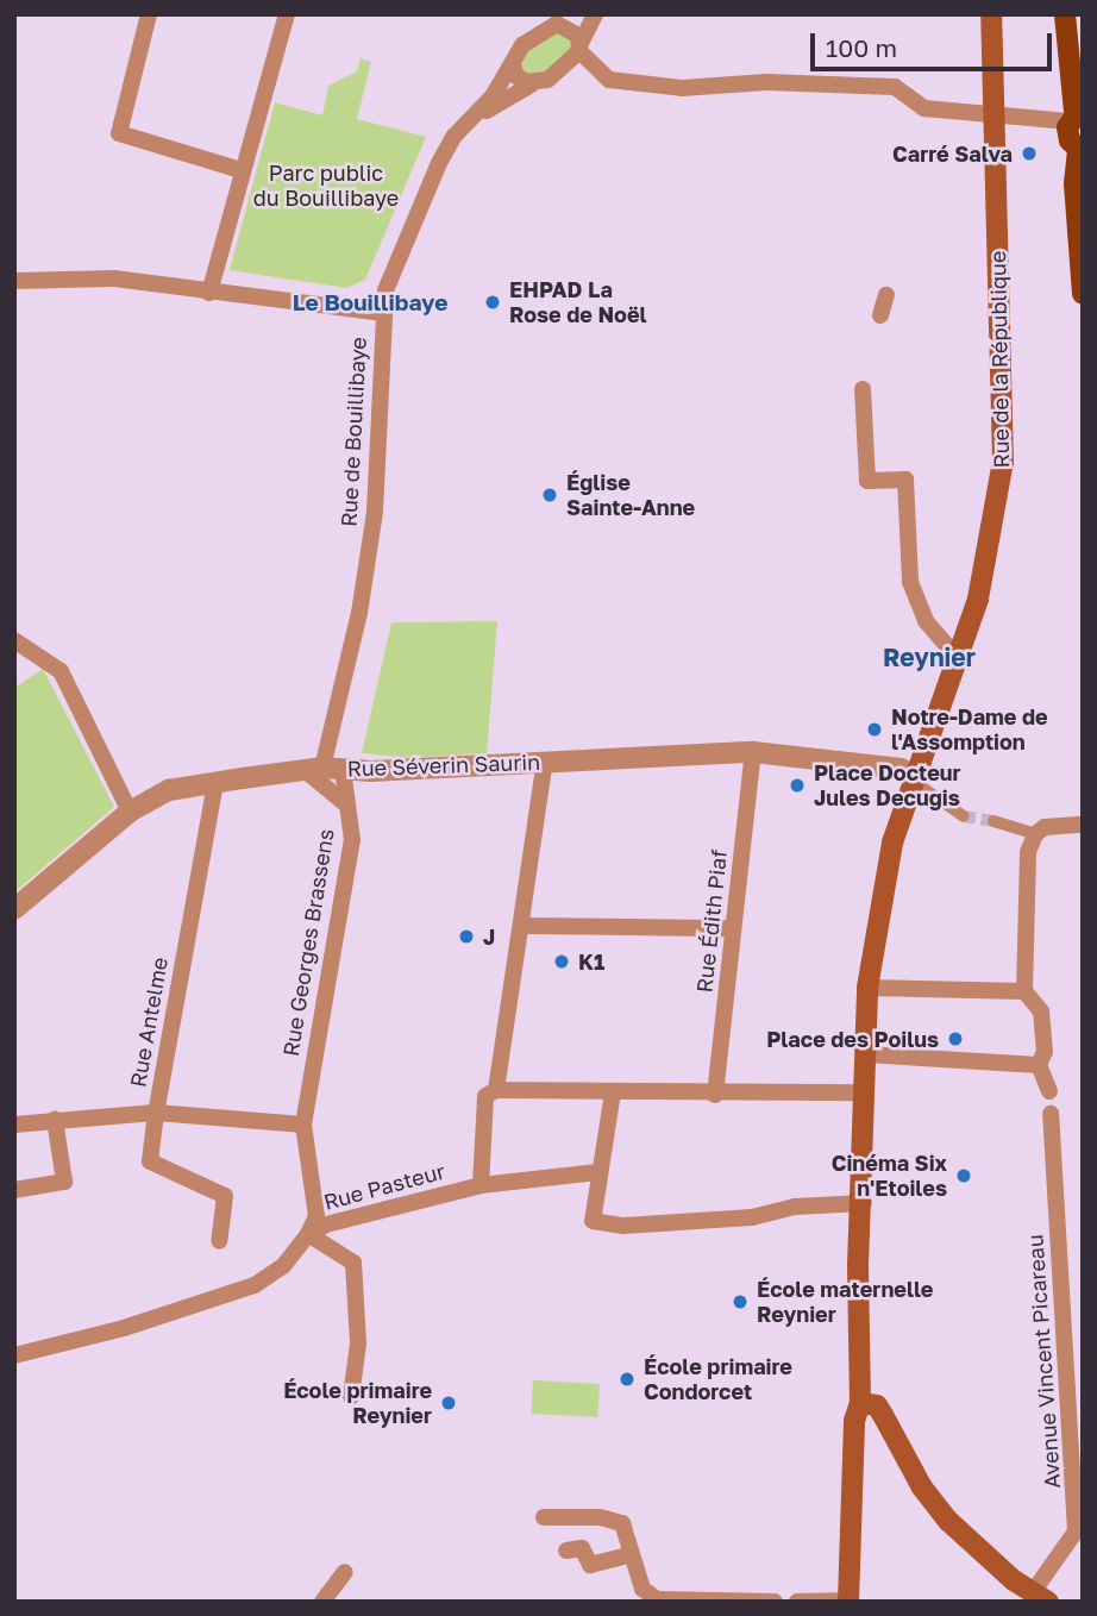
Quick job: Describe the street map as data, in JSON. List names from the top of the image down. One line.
{"streets":{"main road":["Rue de la République"],"street":["Rue de Bouillibaye","Rue Séverin Saurin","Rue Édith Piaf","Rue Georges Brassens","Rue Antelme","Rue Pasteur","Avenue Vincent Picareau"]},"crossings":[["Rue de la République","Rue Séverin Saurin"],["Rue de Bouillibaye","Rue Séverin Saurin"],["Rue de Bouillibaye","Rue Georges Brassens"],["Rue Séverin Saurin","Rue Édith Piaf"],["Rue Séverin Saurin","Rue Georges Brassens"],["Rue Séverin Saurin","Rue Antelme"],["Rue Georges Brassens","Rue Antelme"]],"districts":["Le Bouillibaye","Reynier"],"parks":["Parc public du Bouillibaye"],"places":["Carré Salva","EHPAD La Rose de Noël","Église Sainte-Anne","Notre-Dame de l'Assomption","Place Docteur Jules Decugis","J","K1","Place des Poilus","Cinéma Six n'Etoiles","École maternelle Reynier","École primaire Condorcet","École primaire Reynier"],"scale_bar":"100 m"}
